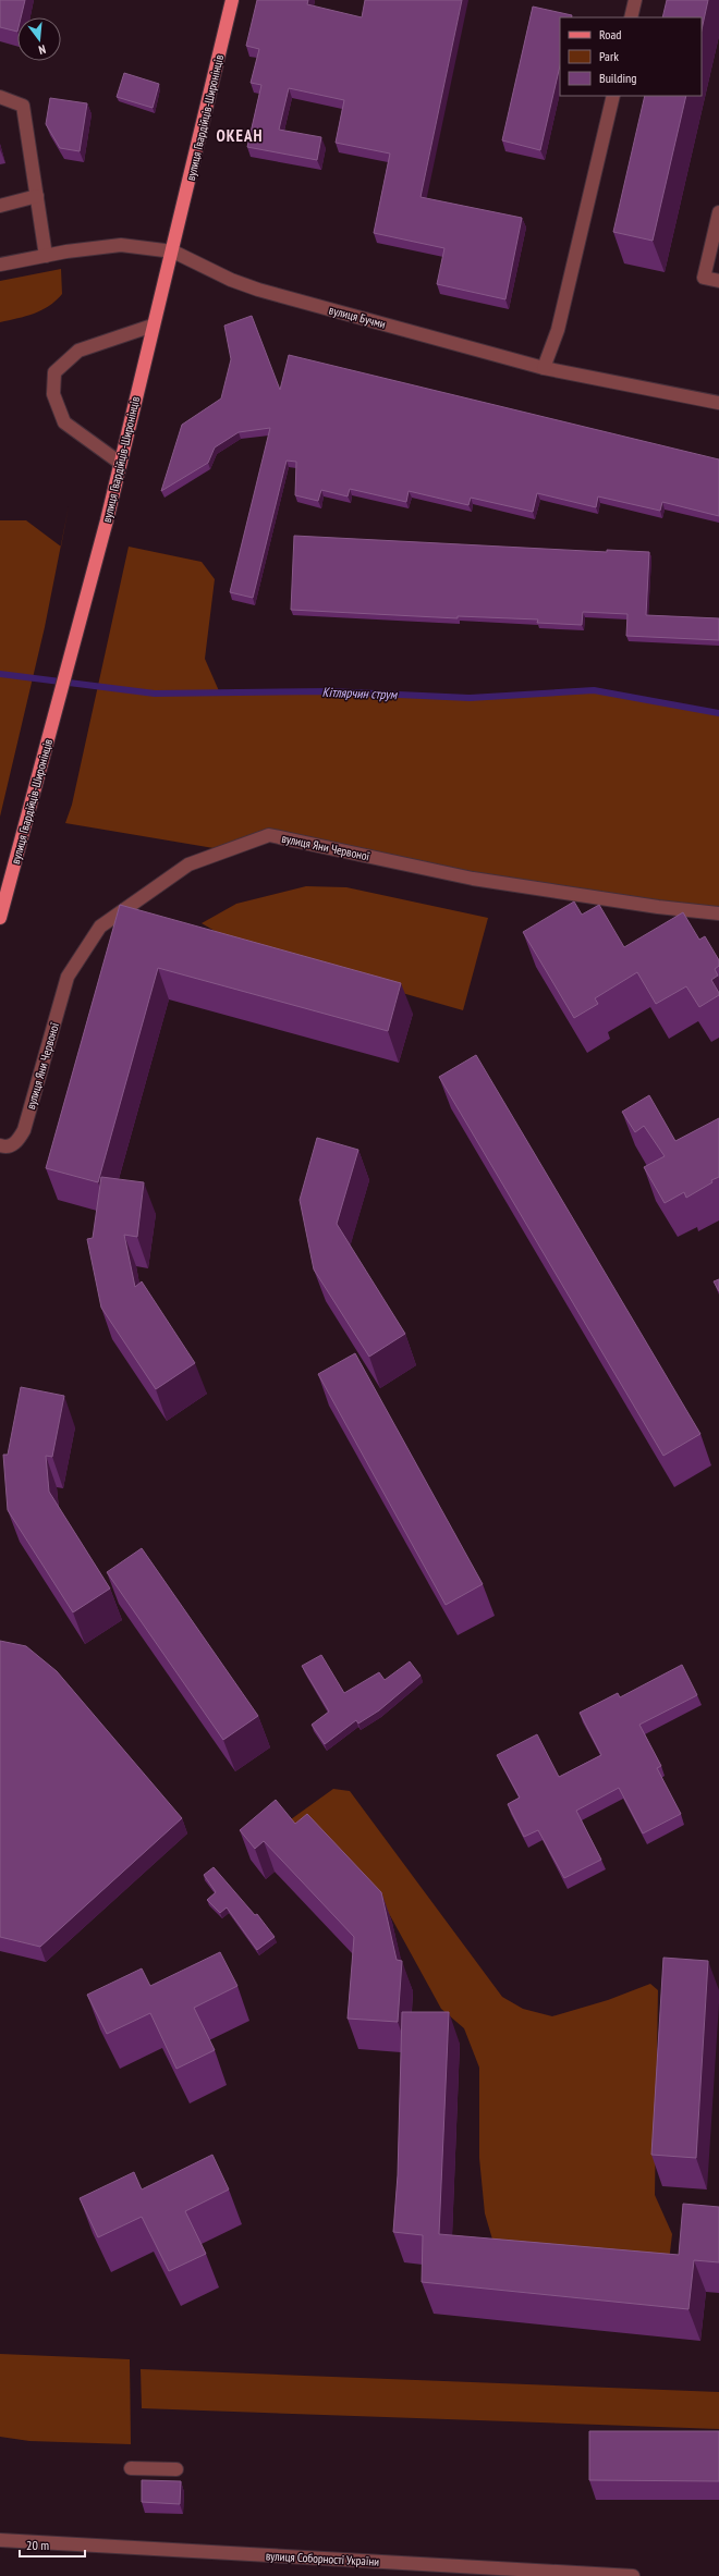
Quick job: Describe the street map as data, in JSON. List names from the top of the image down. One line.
{"streets":{"main road":["вулиця Гвардійців-Широнінців"],"street":["вулиця Бучми","вулиця Яни Червоної","вулиця Соборності України"]},"crossings":[["вулиця Гвардійців-Широнінців","вулиця Бучми"]],"districts":["ОКЕАН"],"water":["Кітлярчин струм"],"legend":["Road","Park","Building"],"scale_bar":"20 m","north":"bottom"}
